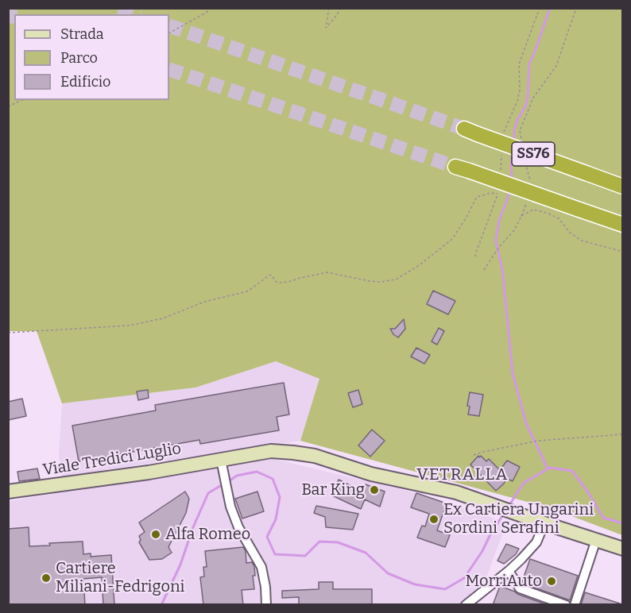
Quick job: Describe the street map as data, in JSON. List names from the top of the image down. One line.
{"streets":{"highway":["SS76"],"main road":["Viale Tredici Luglio"]},"districts":["VETRALLA"],"places":["Bar King","Ex Cartiera Ungarini Sordini Serafini","Alfa Romeo","Cartiere Miliani-Fedrigoni","MorriAuto"],"legend":["Strada","Parco","Edificio"]}
